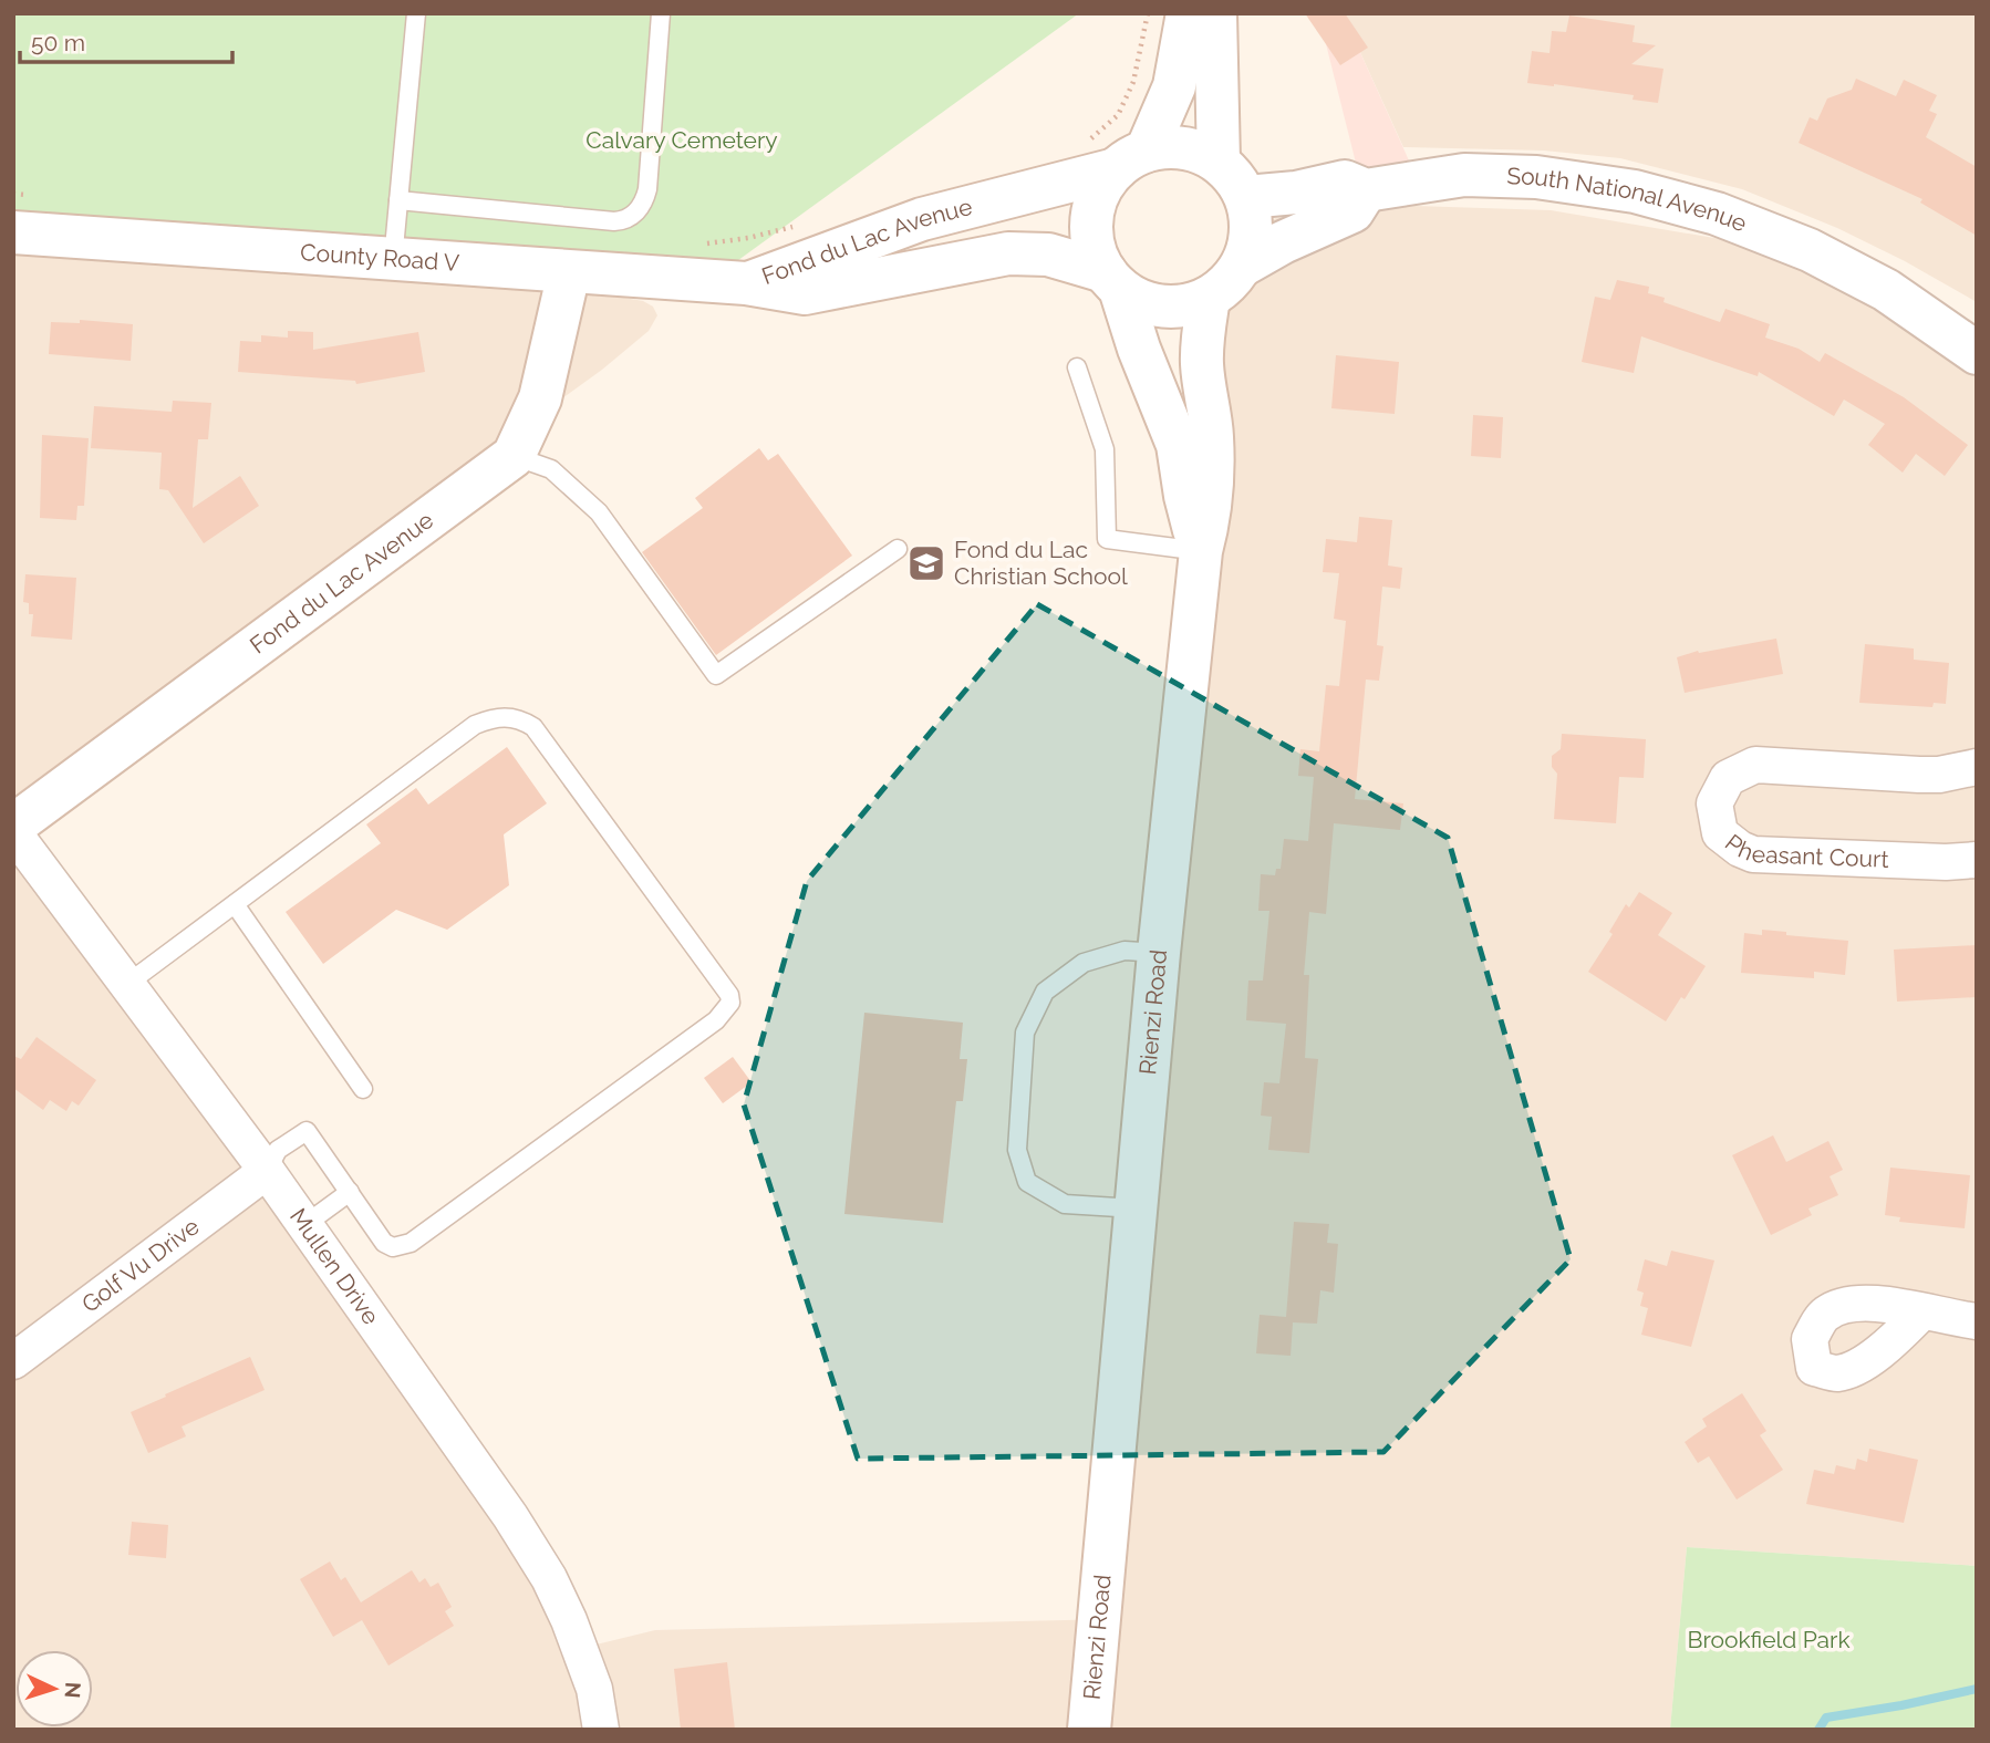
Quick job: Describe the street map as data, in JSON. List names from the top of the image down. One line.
{"streets":{"main road":["South National Avenue","Fond du Lac Avenue","County Road V","Rienzi Road"],"street":["Pheasant Court","Golf Vu Drive","Mullen Drive"]},"crossings":[["South National Avenue","Fond du Lac Avenue"],["South National Avenue","Rienzi Road"],["Fond du Lac Avenue","County Road V"],["Fond du Lac Avenue","Rienzi Road"],["Golf Vu Drive","Mullen Drive"]],"parks":["Calvary Cemetery","Brookfield Park"],"places":{"school or university":["Fond du Lac Christian School"]},"scale_bar":"50 m","north":"right"}
